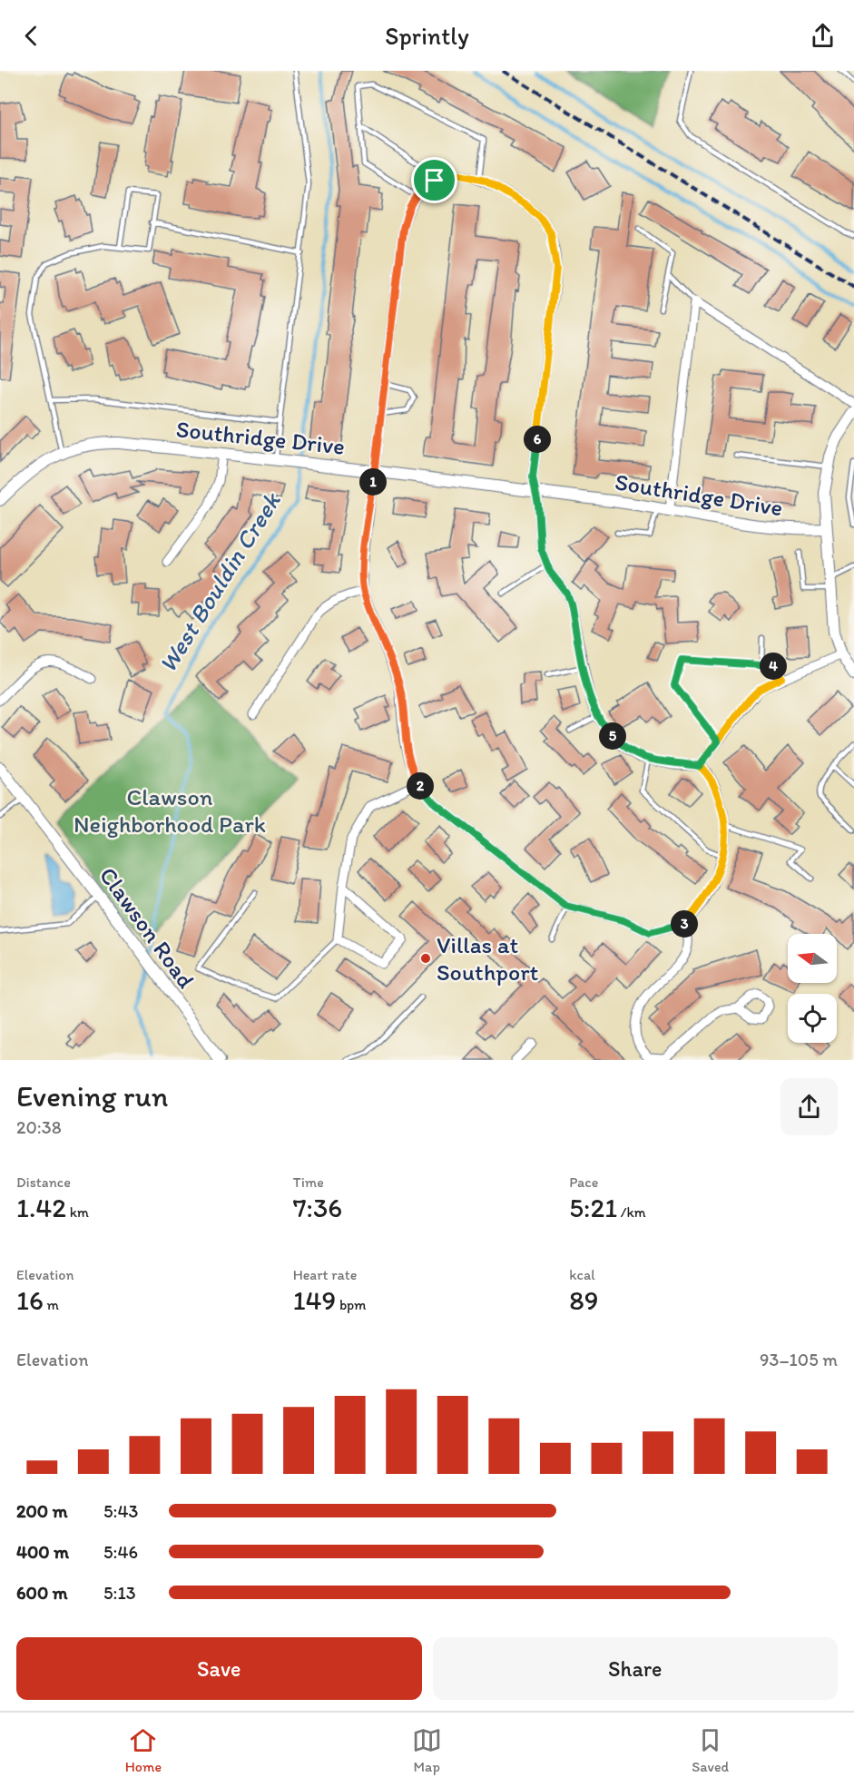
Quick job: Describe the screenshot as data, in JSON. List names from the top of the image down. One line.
{"streets":{"street":["Southridge Drive","Clawson Road"]},"water":["West Bouldin Creek"],"parks":["Clawson Neighborhood Park"],"places":["Villas at Southport"],"north":"left","page":{"header":"Sprintly","pins":["6","1","4","5","2","3"],"heading":["Evening run","20:38"],"stats":[["Distance","1.42 km"],["Time","7:36"],["Pace","5:21 /km"],["Elevation","16 m"],["Heart rate","149 bpm"],["kcal","89"]],"chart":["Elevation","93–105 m"],"list":[{"name":"200 m","note":"5:43"},{"name":"400 m","note":"5:46"},{"name":"600 m","note":"5:13"}],"buttons":["Save","Share"],"tabs":["Home","Map","Saved"]}}
